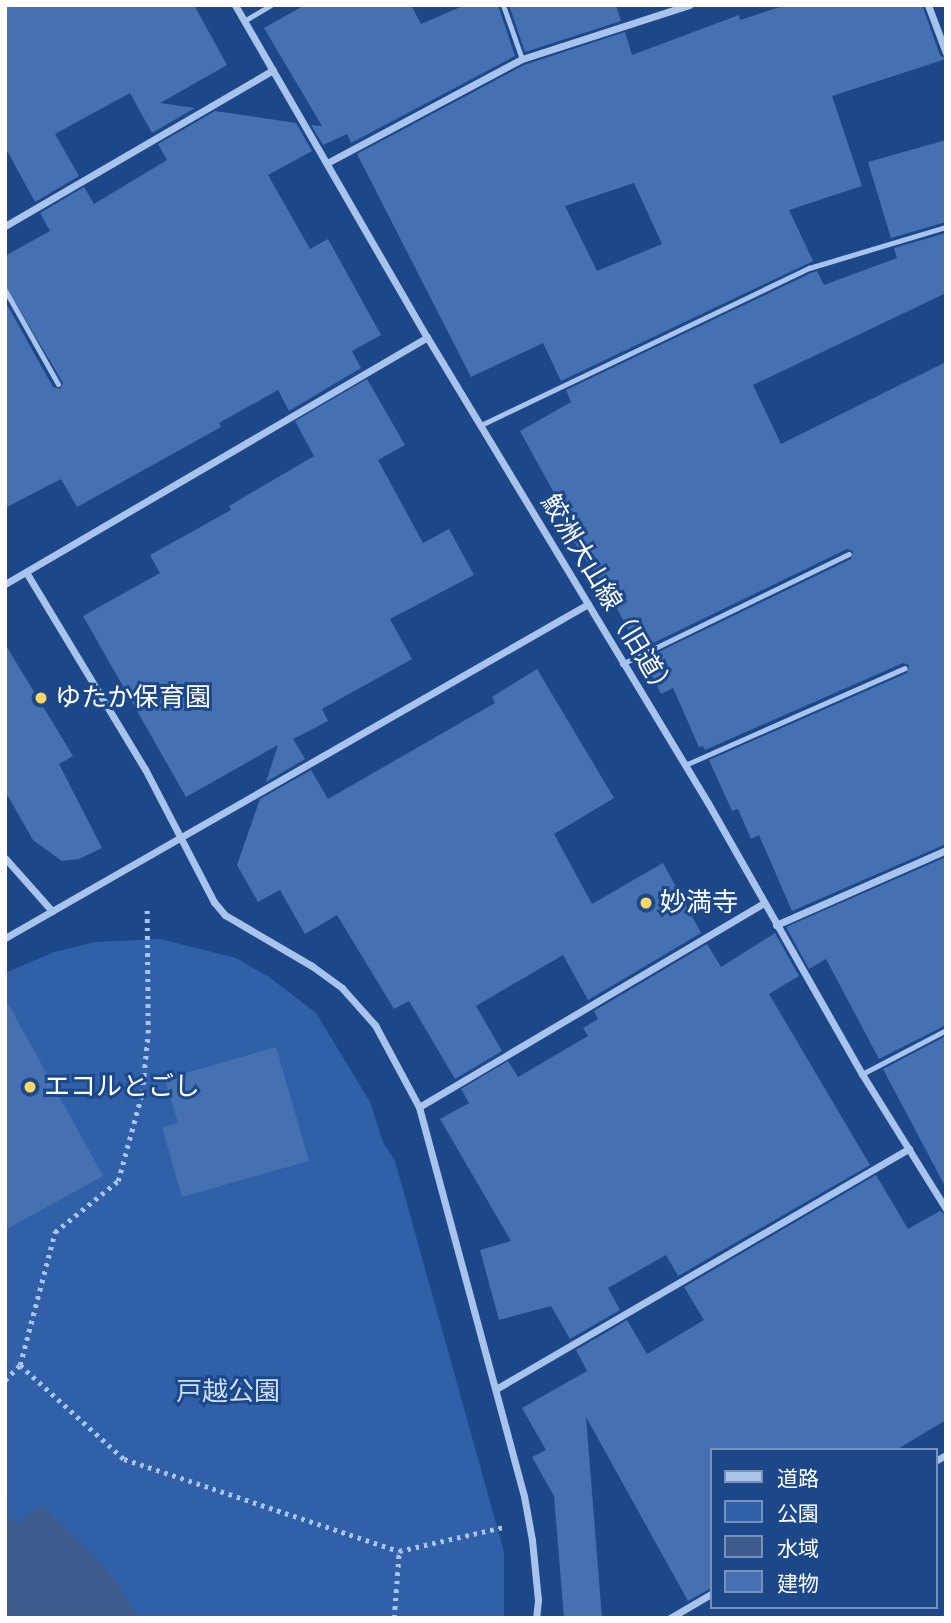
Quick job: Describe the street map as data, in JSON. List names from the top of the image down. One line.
{"streets":{"street":["鮫洲大山線（旧道）"]},"parks":["戸越公園"],"places":["ゆたか保育園","妙満寺","エコルとごし"],"legend":["道路","公園","水域","建物"]}
